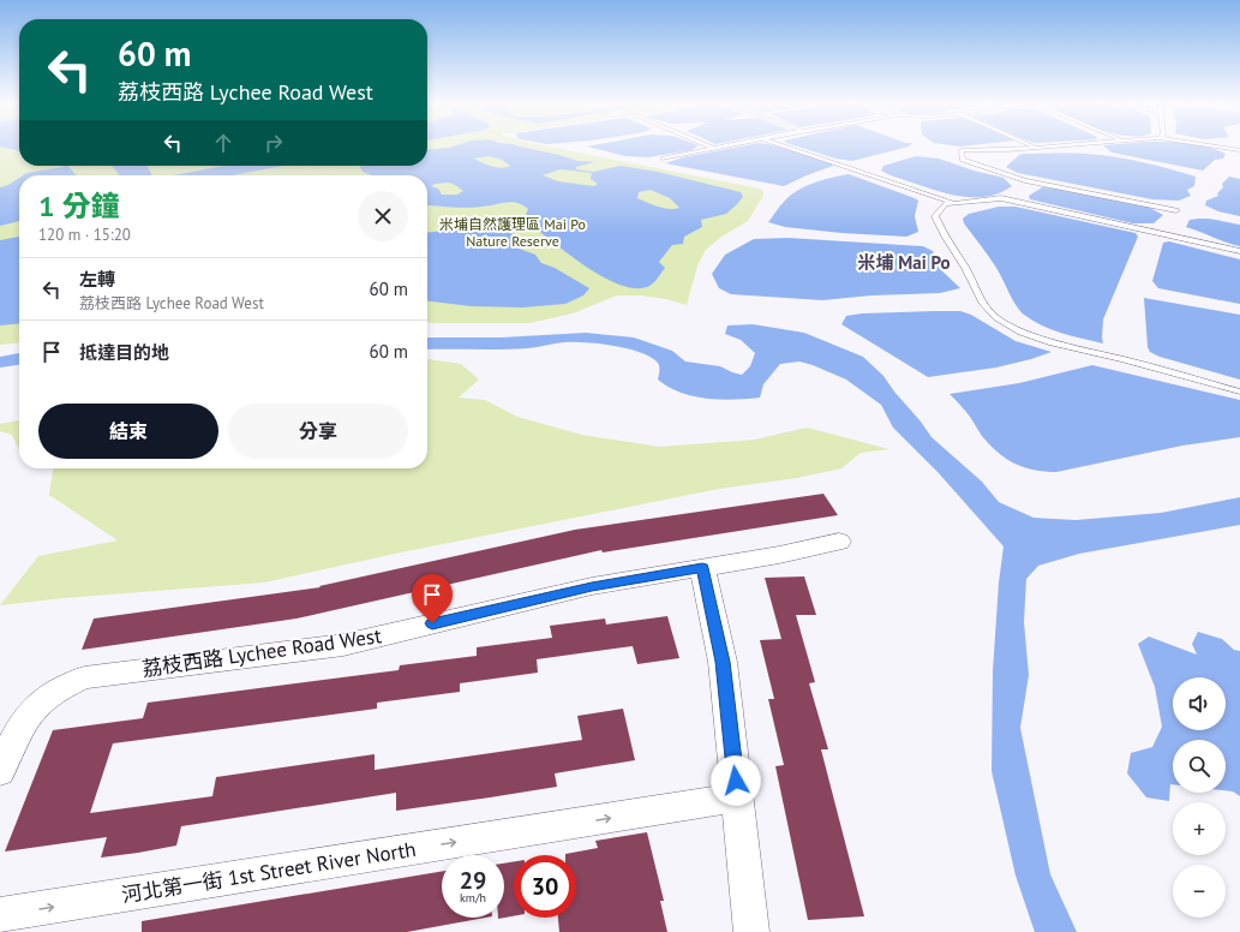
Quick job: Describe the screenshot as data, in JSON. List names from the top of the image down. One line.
{"streets":{"street":["荔枝西路 Lychee Road West","河北第一街 1st Street River North"]},"one_way":["河北第一街 1st Street River North"],"districts":["米埔 Mai Po"],"parks":["米埔自然護理區 Mai Po Nature Reserve"],"page":{"turn":["60 m","荔枝西路 Lychee Road West"],"heading":["1 分鐘","120 m · 15:20"],"list":[{"name":"左轉","note":"荔枝西路 Lychee Road West","value":"60 m"},{"name":"抵達目的地","value":"60 m"}],"buttons":["結束","分享"],"map_buttons":["+","−"],"speed":"29 km/h","limit":"30"}}
